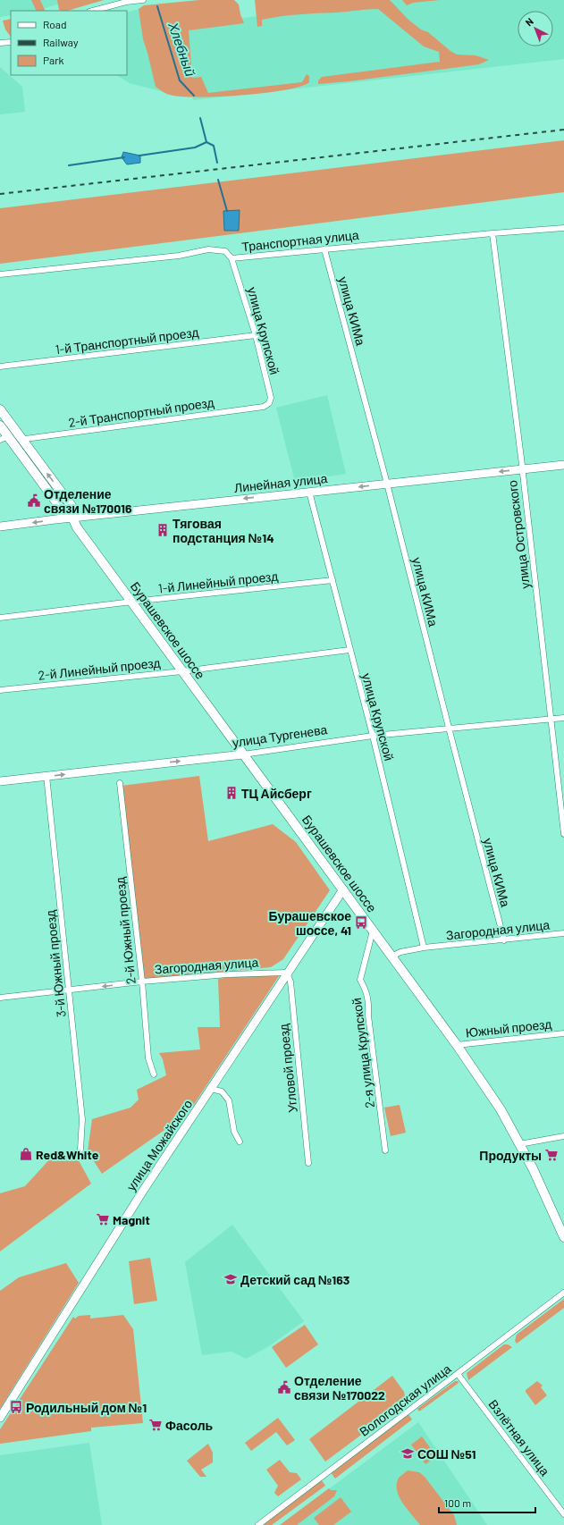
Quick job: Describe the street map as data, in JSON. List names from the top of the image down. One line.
{"streets":{"main road":["Бурашевское шоссе"],"street":["Транспортная улица","улица КИМа","улица Крупской","1-й Транспортный проезд","2-й Транспортный проезд","Линейная улица","улица Островского","1-й Линейный проезд","2-й Линейный проезд","улица Тургенева","Загородная улица","2-й Южный проезд","3-й Южный проезд","Южный проезд","2-я улица Крупской","Угловой проезд","улица Можайского","Вологодская улица","Взлётная улица"]},"crossings":[["Транспортная улица","улица КИМа"],["Транспортная улица","улица Крупской"],["Транспортная улица","улица Островского"],["улица КИМа","Линейная улица"],["улица КИМа","улица Тургенева"],["улица КИМа","Загородная улица"],["улица Крупской","1-й Транспортный проезд"],["улица Крупской","2-й Транспортный проезд"],["улица Крупской","Линейная улица"],["улица Крупской","1-й Линейный проезд"],["улица Крупской","2-й Линейный проезд"],["улица Крупской","улица Тургенева"],["улица Крупской","Загородная улица"],["2-й Транспортный проезд","Бурашевское шоссе"],["Линейная улица","улица Островского"],["Линейная улица","Бурашевское шоссе"],["улица Островского","улица Тургенева"],["1-й Линейный проезд","Бурашевское шоссе"],["Бурашевское шоссе","2-й Линейный проезд"],["Бурашевское шоссе","улица Тургенева"],["Бурашевское шоссе","Загородная улица"],["Бурашевское шоссе","Южный проезд"],["Бурашевское шоссе","2-я улица Крупской"],["Бурашевское шоссе","улица Можайского"],["улица Тургенева","3-й Южный проезд"],["Загородная улица","2-й Южный проезд"],["Загородная улица","3-й Южный проезд"],["Загородная улица","Угловой проезд"],["Загородная улица","улица Можайского"],["Угловой проезд","улица Можайского"],["Вологодская улица","Взлётная улица"]],"one_way":["Линейная улица"],"water":["Хлебный"],"places":{"public building":["Отделение связи №170016","Отделение связи №170022"],"building":["Тяговая подстанция №14","ТЦ Айсберг"],"bus stop":["Бурашевское шоссе, 41","Родильный дом №1"],"shop":["Red&White"],"supermarket":["Продукты","Magnit","Фасоль"],"school or university":["Детский сад №163","СОШ №51"]},"legend":["Road","Railway","Park"],"scale_bar":"100 m","north":"top left"}
